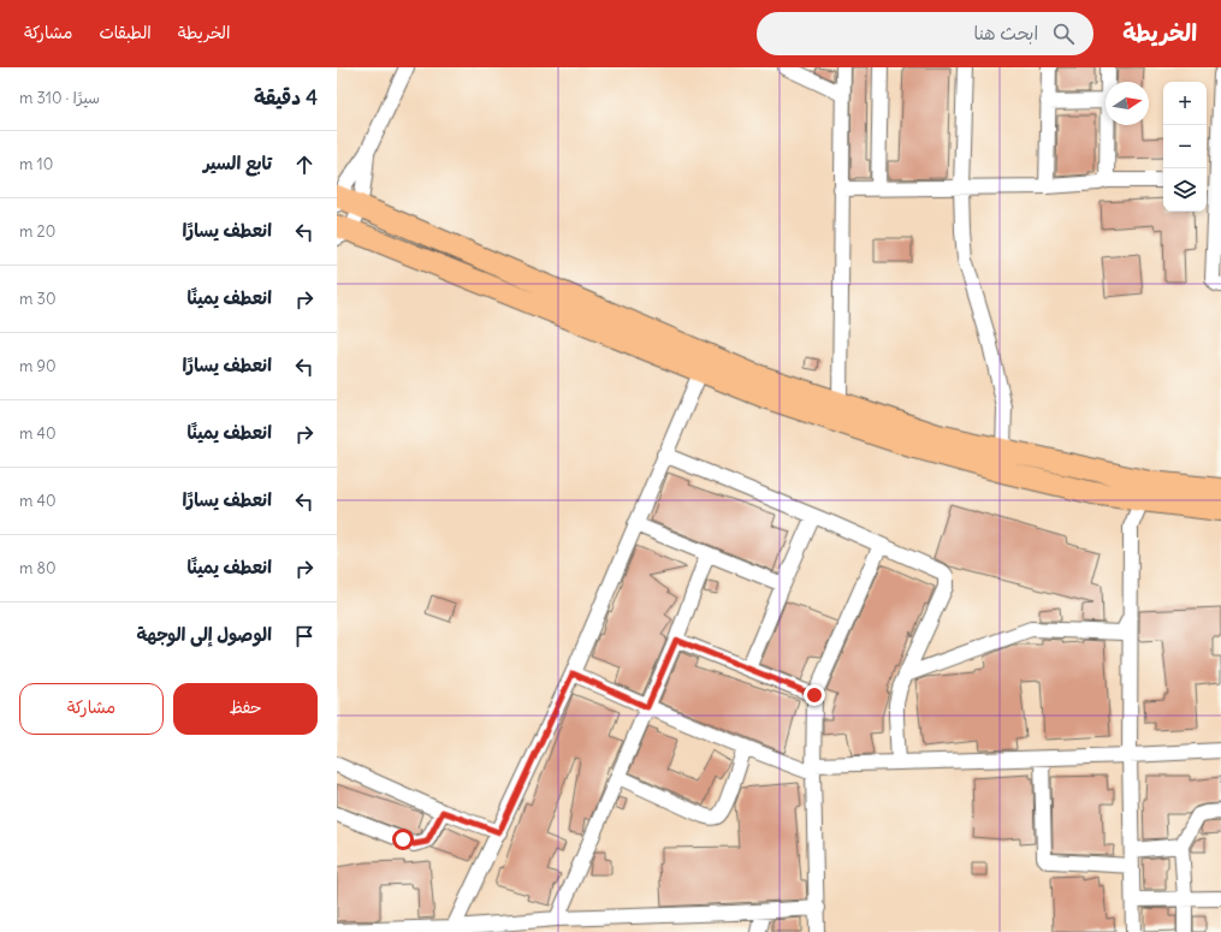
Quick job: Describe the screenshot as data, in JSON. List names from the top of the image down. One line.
{"north":"right","page":{"header":"الخريطة","search":"ابحث هنا","nav":["الخريطة","الطبقات","مشاركة"],"heading":["4 دقيقة","سيرًا · 310 m"],"map_buttons":["+","−"],"list":[["تابع السير","10 m"],["انعطف يسارًا","20 m"],["انعطف يمينًا","30 m"],["انعطف يسارًا","90 m"],["انعطف يمينًا","40 m"],["انعطف يسارًا","40 m"],["انعطف يمينًا","80 m"],"الوصول إلى الوجهة"],"buttons":["حفظ","مشاركة"]}}
